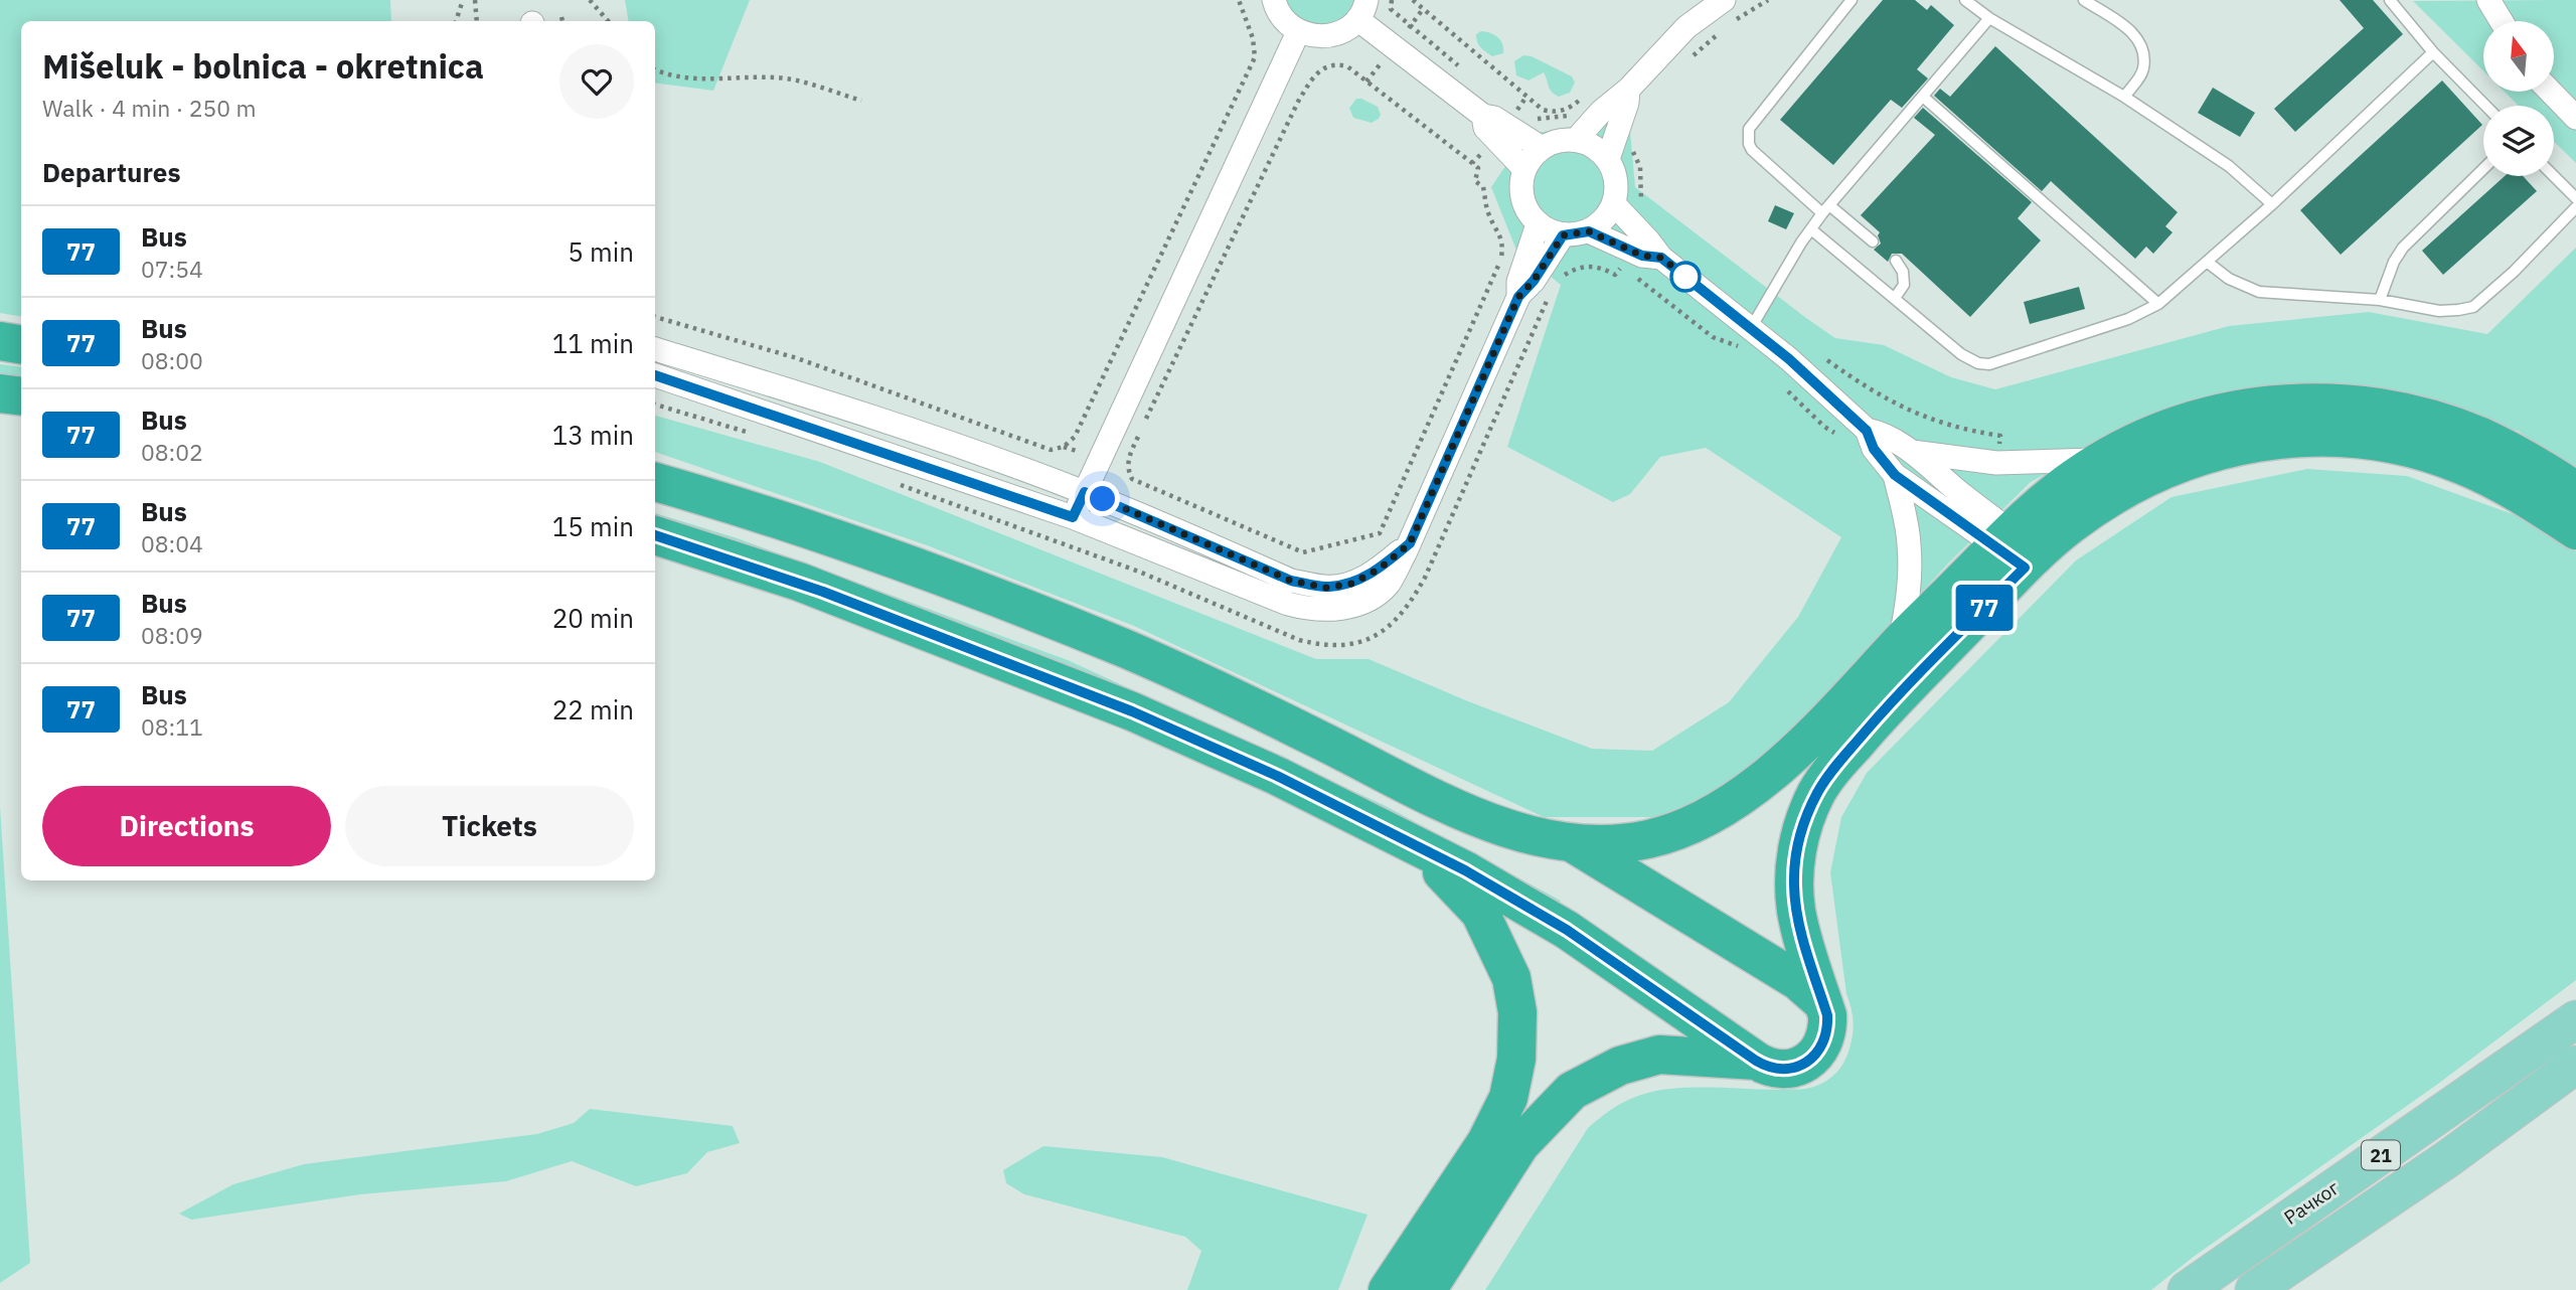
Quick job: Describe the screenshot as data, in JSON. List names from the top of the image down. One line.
{"streets":{"main road":["21","Рачког"]},"lines":["bus line 77"],"north":"top","page":{"on_map":"77","heading":[["Mišeluk - bolnica - okretnica","Walk · 4 min · 250 m"],"Departures"],"list":[{"mark":"77","name":"Bus","note":"07:54","value":"5 min"},{"mark":"77","name":"Bus","note":"08:00","value":"11 min"},{"mark":"77","name":"Bus","note":"08:02","value":"13 min"},{"mark":"77","name":"Bus","note":"08:04","value":"15 min"},{"mark":"77","name":"Bus","note":"08:09","value":"20 min"},{"mark":"77","name":"Bus","note":"08:11","value":"22 min"}],"buttons":["Directions","Tickets"]}}
